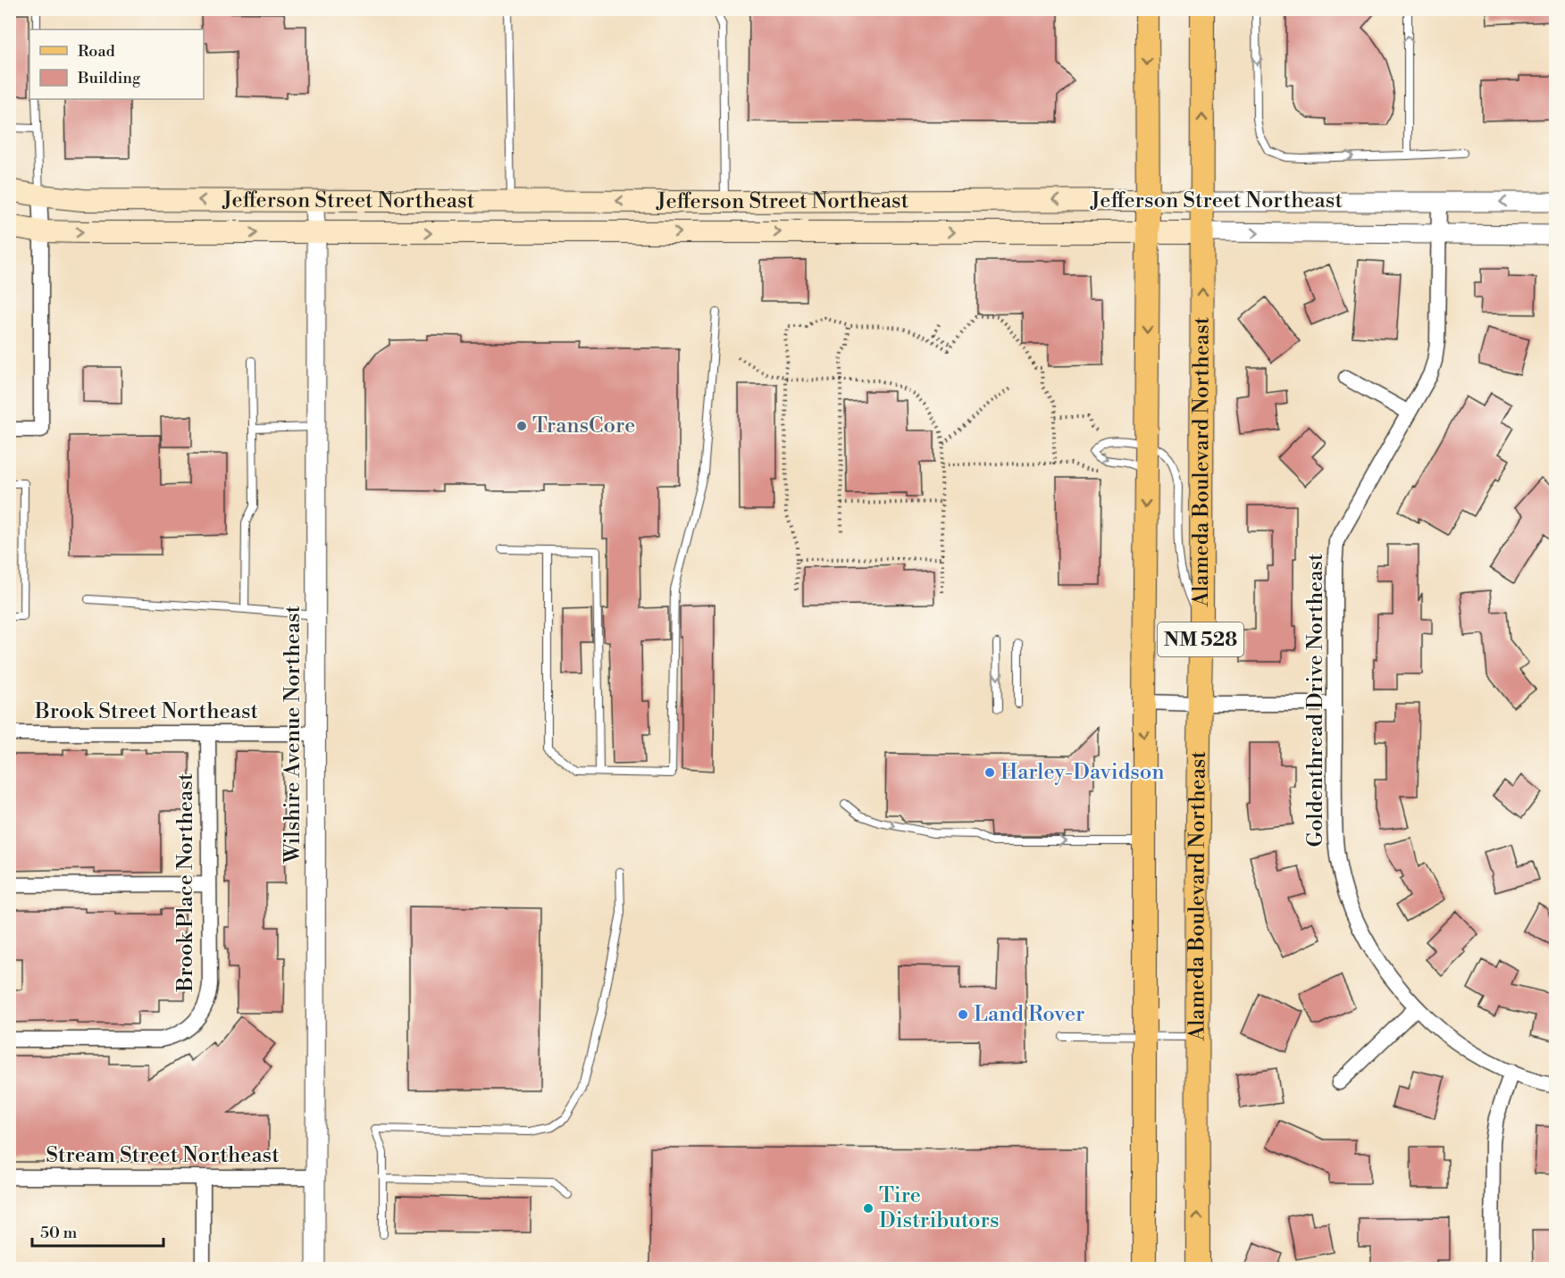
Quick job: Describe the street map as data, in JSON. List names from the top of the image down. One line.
{"streets":{"main road":["Jefferson Street Northeast","Alameda Boulevard Northeast","NM 528"],"street":["Goldenthread Drive Northeast","Brook Street Northeast","Wilshire Avenue Northeast","Brook Place Northeast","Stream Street Northeast"]},"crossings":[["Jefferson Street Northeast","Alameda Boulevard Northeast"],["Jefferson Street Northeast","NM 528"],["Jefferson Street Northeast","Goldenthread Drive Northeast"],["Jefferson Street Northeast","Wilshire Avenue Northeast"],["Brook Street Northeast","Wilshire Avenue Northeast"],["Brook Street Northeast","Brook Place Northeast"],["Wilshire Avenue Northeast","Stream Street Northeast"]],"places":["TransCore","Harley-Davidson","Land Rover","Tire Distributors"],"legend":["Road","Building"],"scale_bar":"50 m"}
